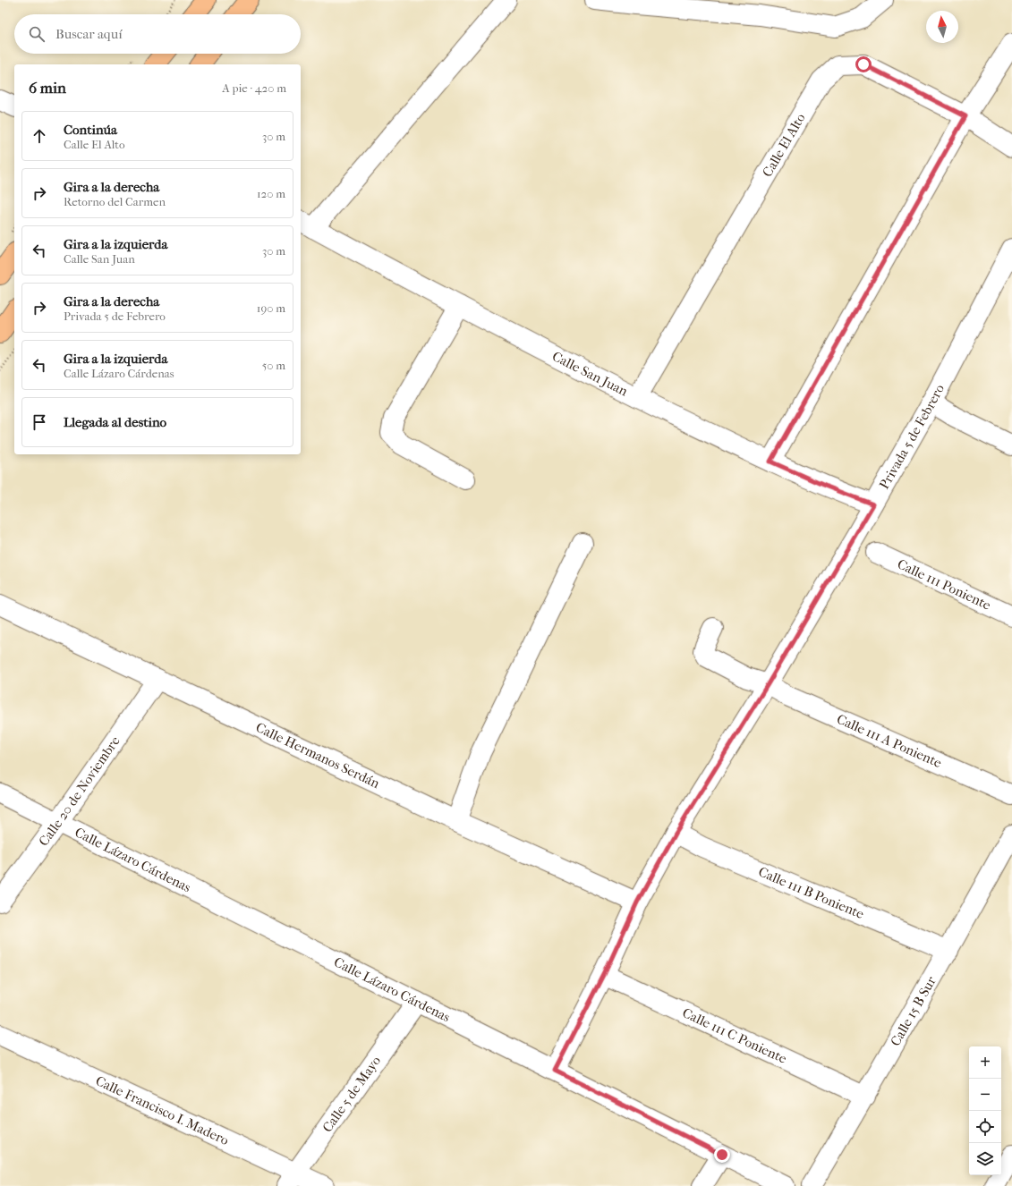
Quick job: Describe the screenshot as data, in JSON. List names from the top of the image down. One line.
{"streets":{"street":["Calle El Alto","Calle San Juan","Privada 5 de Febrero","Calle 111 Poniente","Calle 111 A Poniente","Calle Hermanos Serdán","Calle 20 de Noviembre","Calle Lázaro Cárdenas","Calle 111 B Poniente","Calle 15 B Sur","Calle 111 C Poniente","Calle 5 de Mayo","Calle Francisco I. Madero"]},"crossings":[["Calle El Alto","Calle San Juan"],["Calle San Juan","Privada 5 de Febrero"],["Privada 5 de Febrero","Calle 111 A Poniente"],["Privada 5 de Febrero","Calle Hermanos Serdán"],["Privada 5 de Febrero","Calle Lázaro Cárdenas"],["Privada 5 de Febrero","Calle 111 B Poniente"],["Privada 5 de Febrero","Calle 111 C Poniente"],["Calle Hermanos Serdán","Calle 20 de Noviembre"],["Calle 20 de Noviembre","Calle Lázaro Cárdenas"],["Calle Lázaro Cárdenas","Calle 5 de Mayo"],["Calle 111 B Poniente","Calle 15 B Sur"],["Calle 15 B Sur","Calle 111 C Poniente"],["Calle 5 de Mayo","Calle Francisco I. Madero"]],"north":"top","page":{"search":"Buscar aquí","heading":["6 min","A pie · 420 m"],"list":[["Continúa","Calle El Alto","30 m"],["Gira a la derecha","Retorno del Carmen","120 m"],["Gira a la izquierda","Calle San Juan","30 m"],["Gira a la derecha","Privada 5 de Febrero","190 m"],["Gira a la izquierda","Calle Lázaro Cárdenas","50 m"],"Llegada al destino"],"map_buttons":["+","−"]}}
